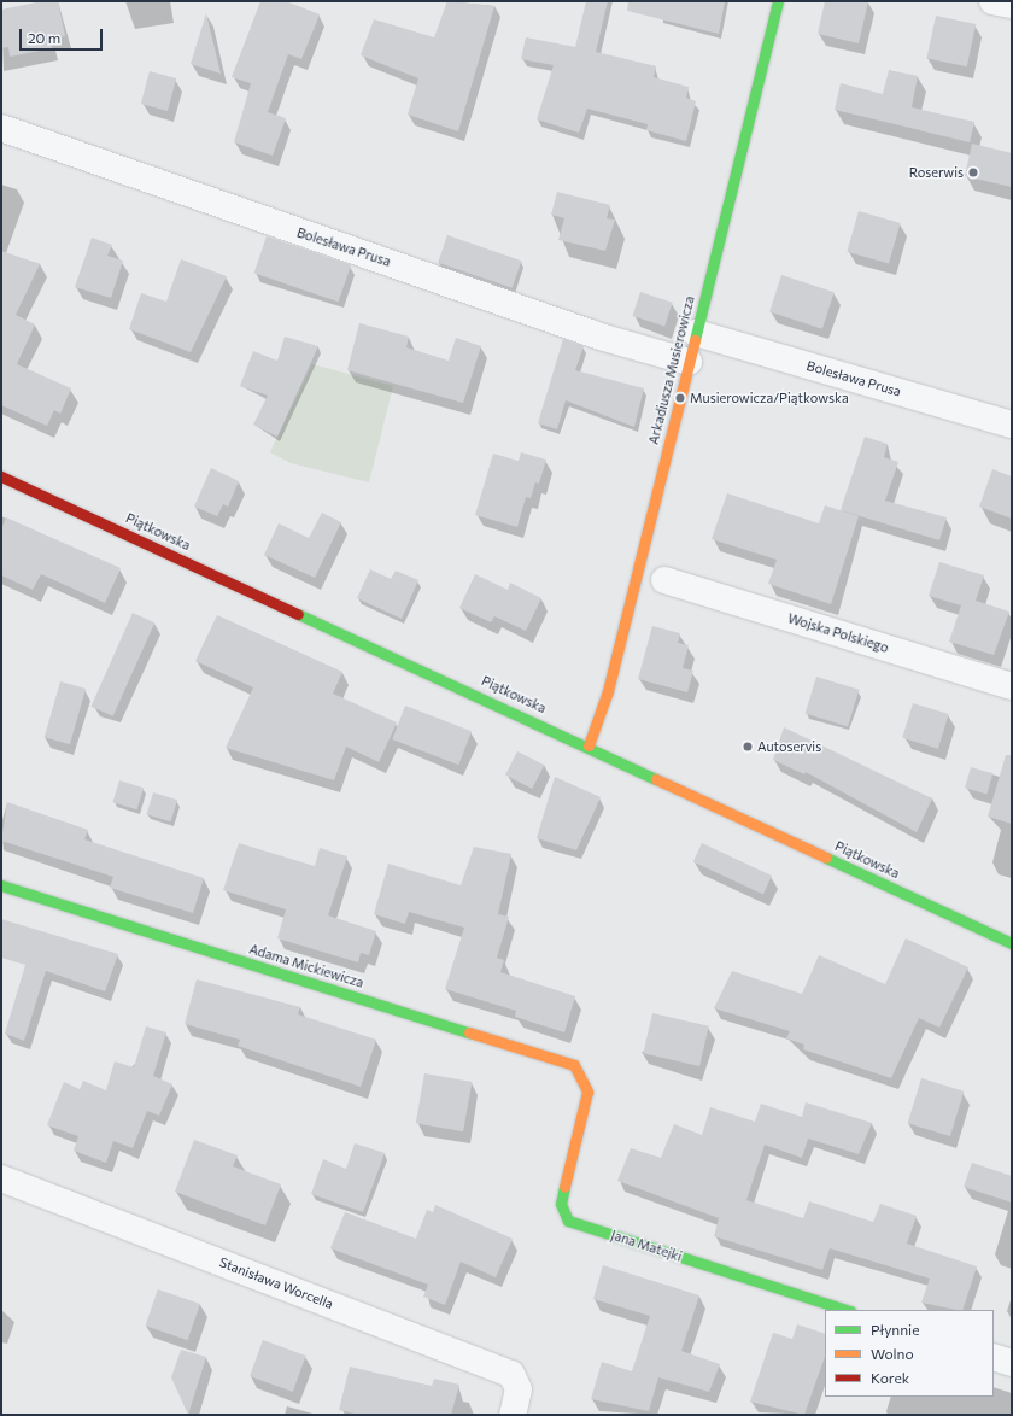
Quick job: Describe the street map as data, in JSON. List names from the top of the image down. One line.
{"streets":{"street":["Bolesława Prusa","Arkadiusza Musierowicza","Piątkowska","Wojska Polskiego","Adama Mickiewicza","Jana Matejki","Stanisława Worcella"]},"crossings":[["Bolesława Prusa","Arkadiusza Musierowicza"],["Arkadiusza Musierowicza","Piątkowska"],["Adama Mickiewicza","Jana Matejki"]],"places":["Roserwis","Musierowicza/Piątkowska","Autoservis"],"legend":["Płynnie","Wolno","Korek"],"scale_bar":"20 m"}
